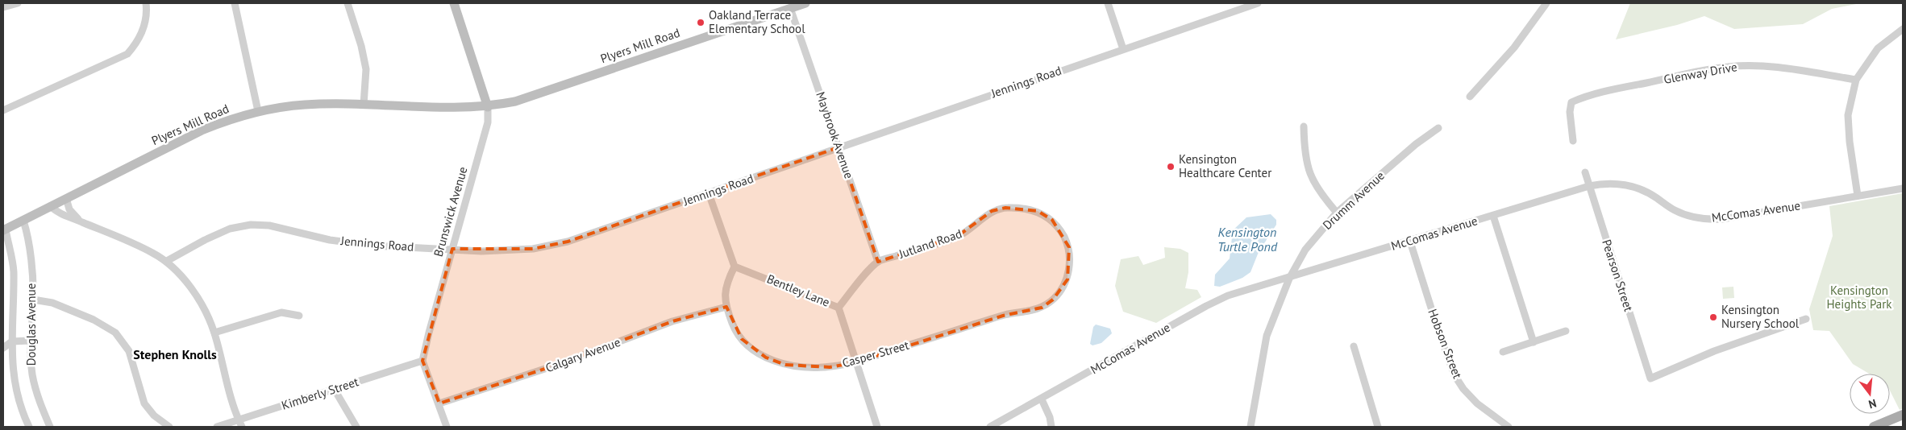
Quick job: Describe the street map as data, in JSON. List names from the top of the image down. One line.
{"streets":{"street":["Plyers Mill Road","Glenway Drive","Jennings Road","Maybrook Avenue","Drumm Avenue","Brunswick Avenue","McComas Avenue","Jutland Road","Pearson Street","Bentley Lane","Douglas Avenue","Hobson Street","Casper Street","Calgary Avenue","Kimberly Street"]},"crossings":[["Plyers Mill Road","Maybrook Avenue"],["Plyers Mill Road","Brunswick Avenue"],["Plyers Mill Road","Douglas Avenue"],["Jennings Road","Maybrook Avenue"],["Jennings Road","Brunswick Avenue"],["Maybrook Avenue","Jutland Road"],["Drumm Avenue","McComas Avenue"],["Brunswick Avenue","Kimberly Street"],["McComas Avenue","Pearson Street"],["McComas Avenue","Hobson Street"],["Jutland Road","Casper Street"],["Bentley Lane","Casper Street"],["Casper Street","Calgary Avenue"]],"districts":["Stephen Knolls"],"water":["Kensington Turtle Pond"],"parks":["Kensington Heights Park"],"places":["Oakland Terrace Elementary School","Kensington Healthcare Center","Kensington Nursery School"],"north":"bottom"}
